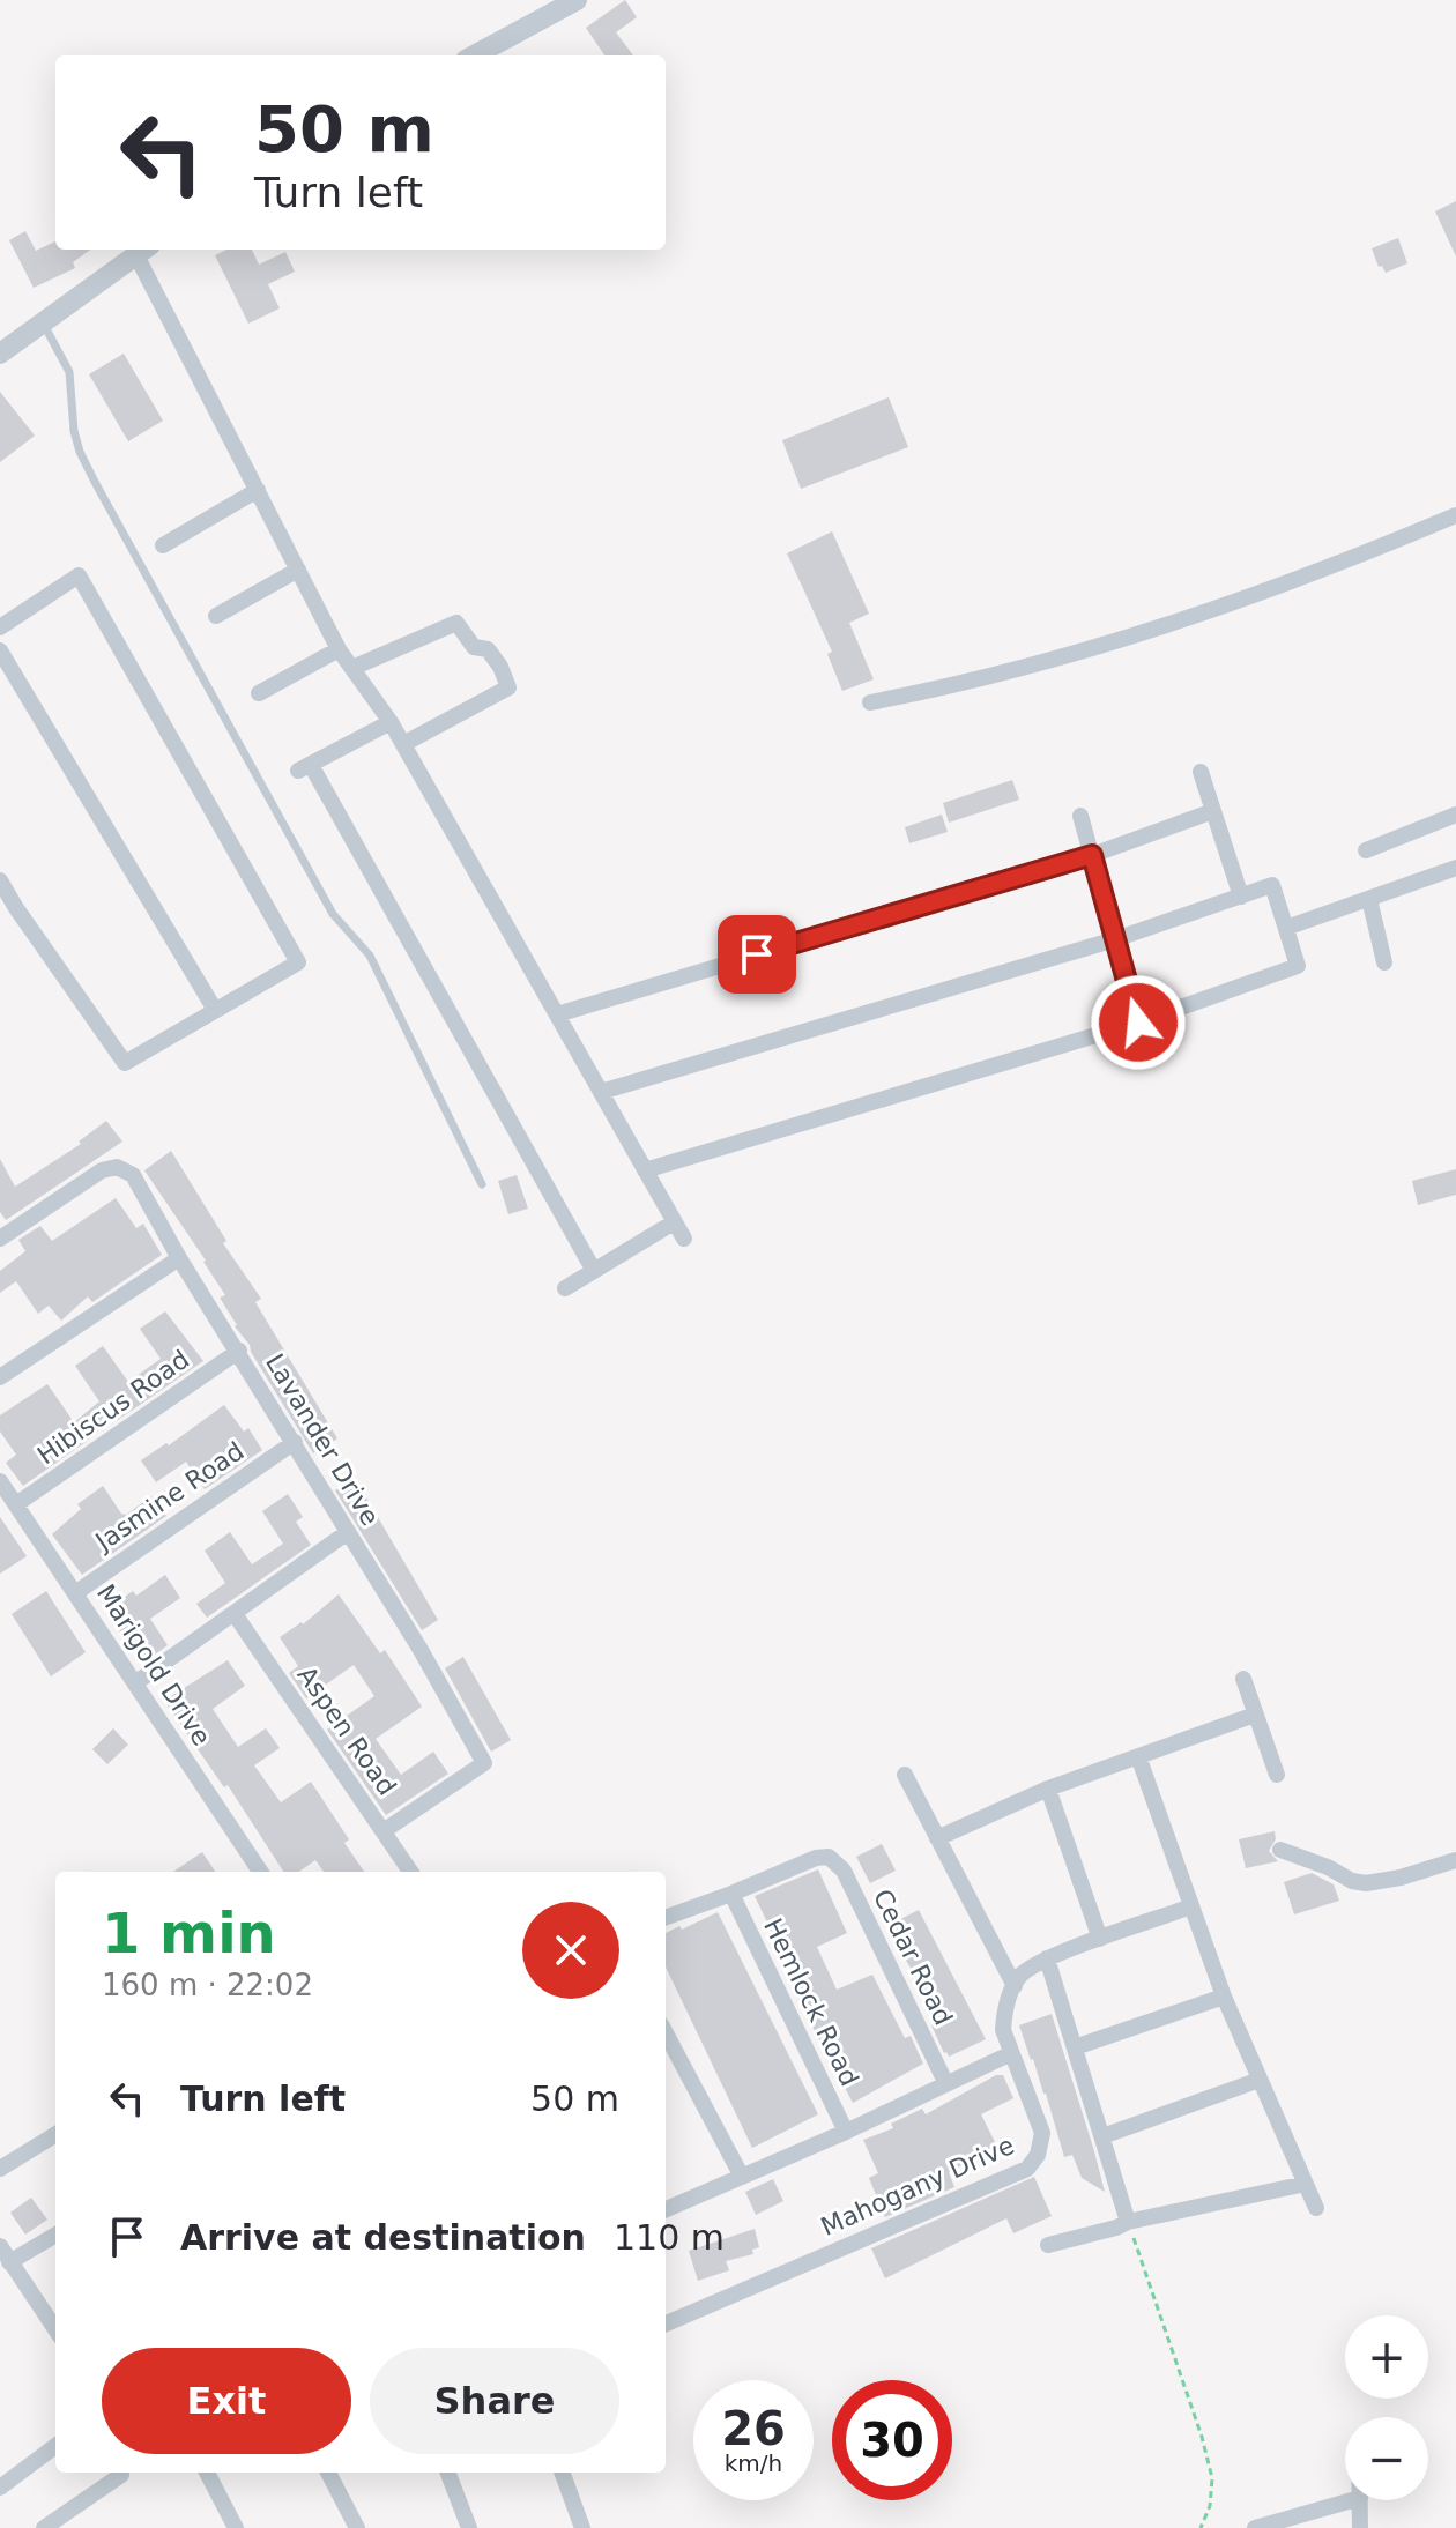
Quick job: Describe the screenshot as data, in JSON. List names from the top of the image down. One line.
{"streets":{"street":["Hibiscus Road","Lavander Drive","Jasmine Road","Marigold Drive","Aspen Road","Cedar Road","Hemlock Road","Mahogany Drive"]},"crossings":[["Hibiscus Road","Lavander Drive"],["Hibiscus Road","Marigold Drive"],["Lavander Drive","Jasmine Road"],["Lavander Drive","Aspen Road"],["Jasmine Road","Marigold Drive"],["Cedar Road","Hemlock Road"]],"page":{"turn":["50 m","Turn left"],"heading":["1 min","160 m · 22:02"],"list":[{"name":"Turn left","value":"50 m"},{"name":"Arrive at destination","value":"110 m"}],"map_buttons":["+","−"],"buttons":["Exit","Share"],"speed":"26 km/h","limit":"30"}}
